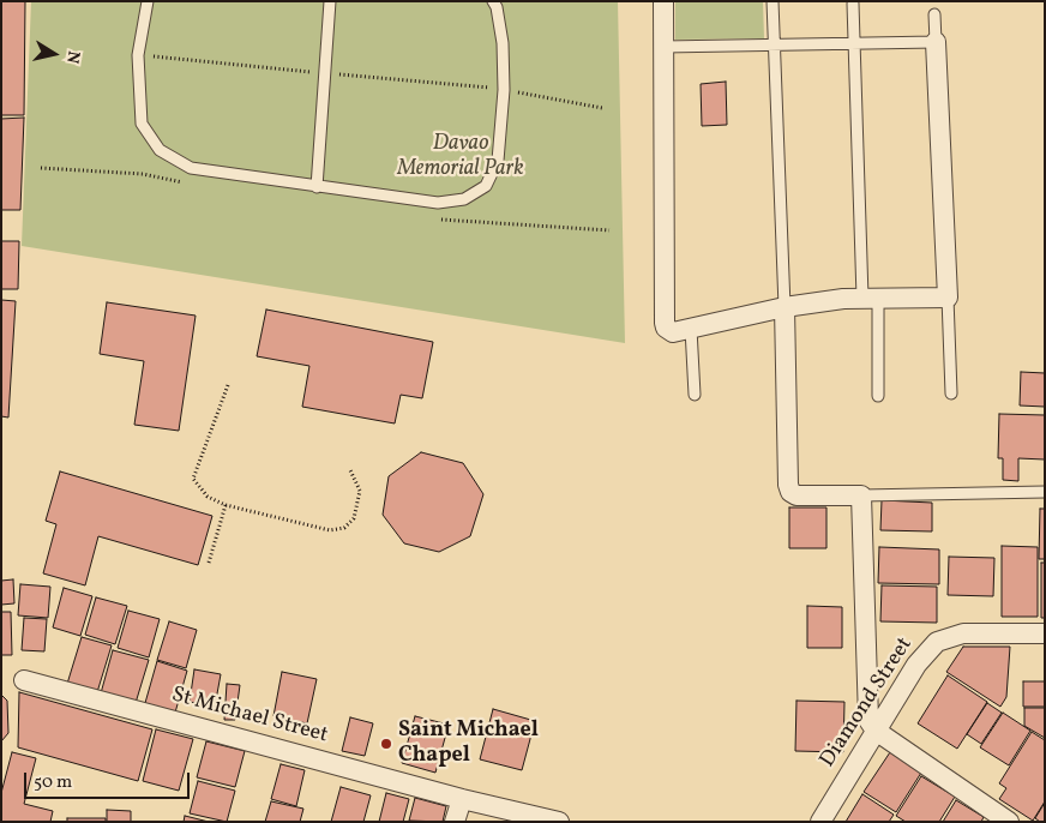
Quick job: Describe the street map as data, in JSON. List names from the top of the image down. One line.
{"streets":{"street":["Diamond Street","St Michael Street"]},"parks":["Davao Memorial Park"],"places":["Saint Michael Chapel"],"scale_bar":"50 m","north":"right"}
